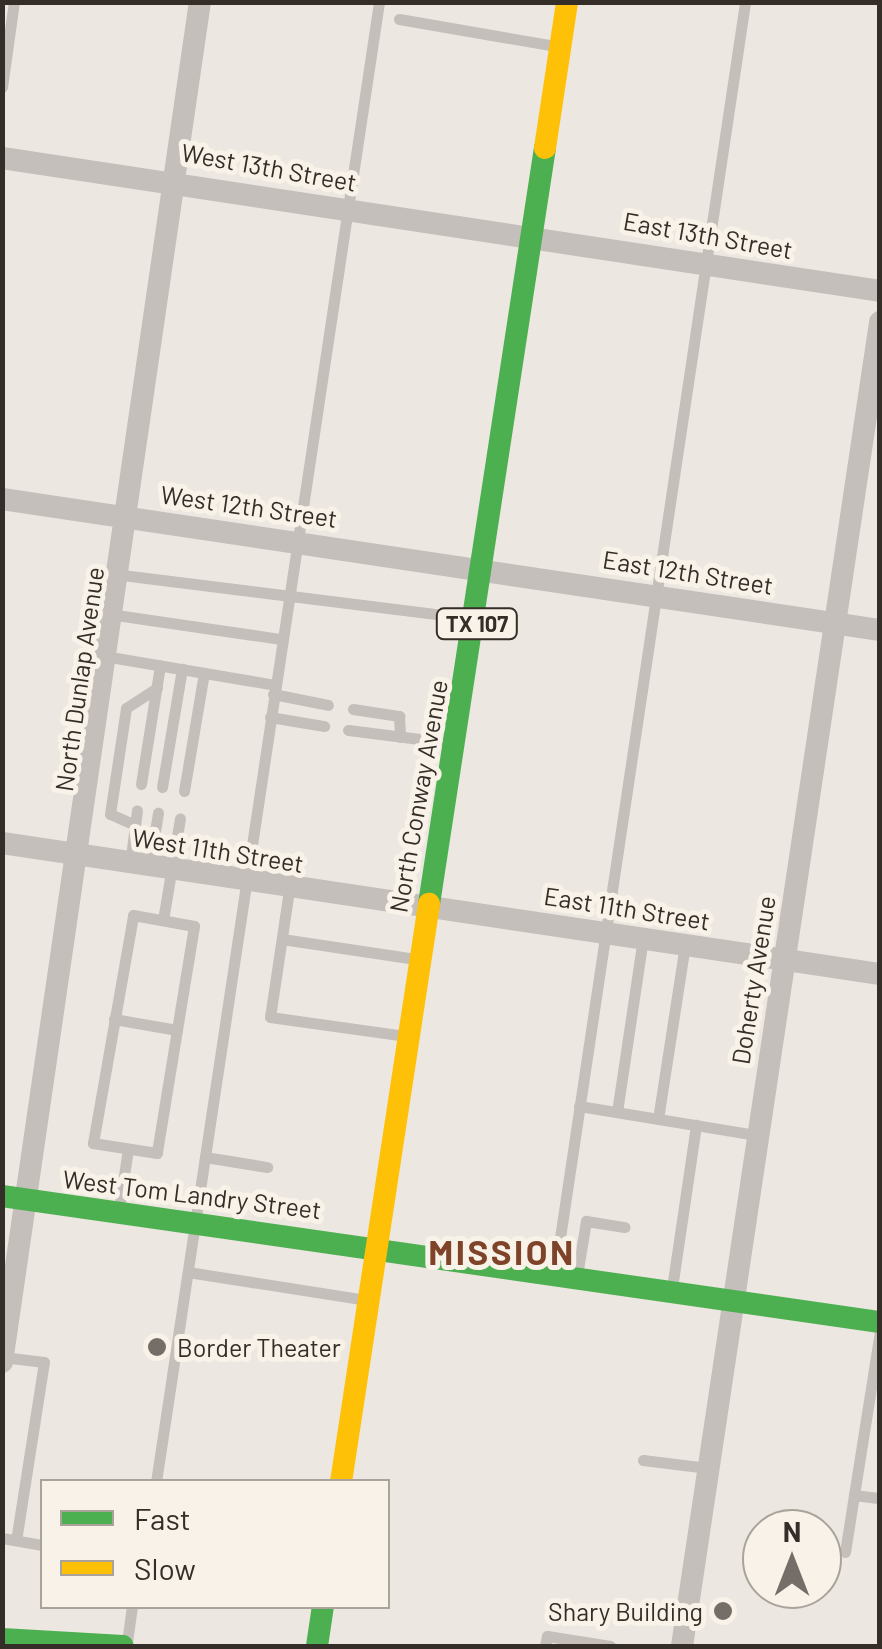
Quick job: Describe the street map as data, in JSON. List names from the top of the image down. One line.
{"streets":{"main road":["TX 107","North Conway Avenue","West Tom Landry Street"],"street":["West 13th Street","East 13th Street","West 12th Street","East 12th Street","North Dunlap Avenue","West 11th Street","East 11th Street","Doherty Avenue"]},"crossings":[["West 13th Street","East 13th Street"],["West 13th Street","North Dunlap Avenue"],["West 13th Street","North Conway Avenue"],["East 13th Street","North Conway Avenue"],["West 12th Street","East 12th Street"],["West 12th Street","North Dunlap Avenue"],["West 12th Street","North Conway Avenue"],["East 12th Street","North Conway Avenue"],["East 12th Street","Doherty Avenue"],["North Dunlap Avenue","West 11th Street"],["North Dunlap Avenue","West Tom Landry Street"],["North Conway Avenue","West 11th Street"],["North Conway Avenue","East 11th Street"],["North Conway Avenue","West Tom Landry Street"],["West 11th Street","East 11th Street"],["East 11th Street","Doherty Avenue"],["Doherty Avenue","West Tom Landry Street"]],"districts":["MISSION"],"places":["Border Theater","Shary Building"],"legend":["Fast","Slow"],"north":"top"}
